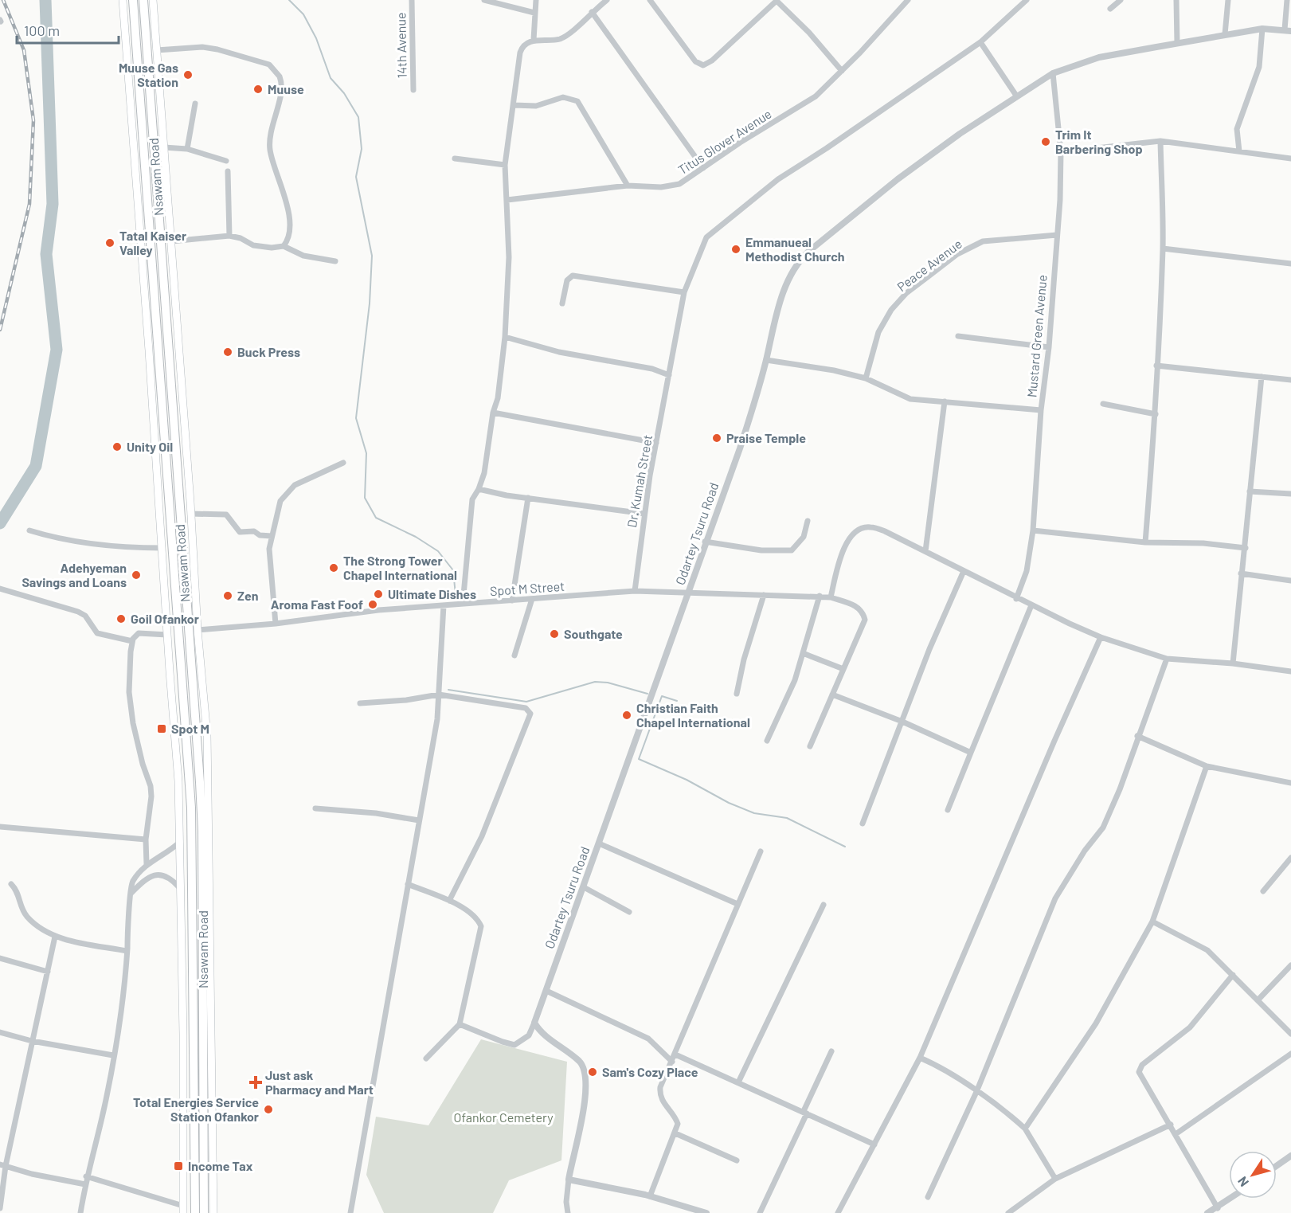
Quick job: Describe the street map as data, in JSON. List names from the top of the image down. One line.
{"streets":{"highway":["Nsawam Road"],"street":["14th Avenue","Titus Glover Avenue","Peace Avenue","Mustard Green Avenue","Dr. Kumah Street","Odartey Tsuru Road","Spot M Street"]},"crossings":[["Peace Avenue","Mustard Green Avenue"],["Mustard Green Avenue","Odartey Tsuru Road"],["Dr. Kumah Street","Spot M Street"],["Odartey Tsuru Road","Spot M Street"]],"parks":["Ofankor Cemetery"],"places":{"other":["Muuse Gas Station","Muuse","Trim It Barbering Shop","Tatal Kaiser Valley","Emmanueal Methodist Church","Buck Press","Praise Temple","Unity Oil","The Strong Tower Chapel International","Adehyeman Savings and Loans","Ultimate Dishes","Zen","Aroma Fast Foof","Goil Ofankor","Southgate","Christian Faith Chapel International","Sam's Cozy Place","Total Energies Service Station Ofankor"],"transit":["Spot M","Income Tax"],"health":["Just ask Pharmacy and Mart"]},"scale_bar":"100 m","north":"bottom left"}
